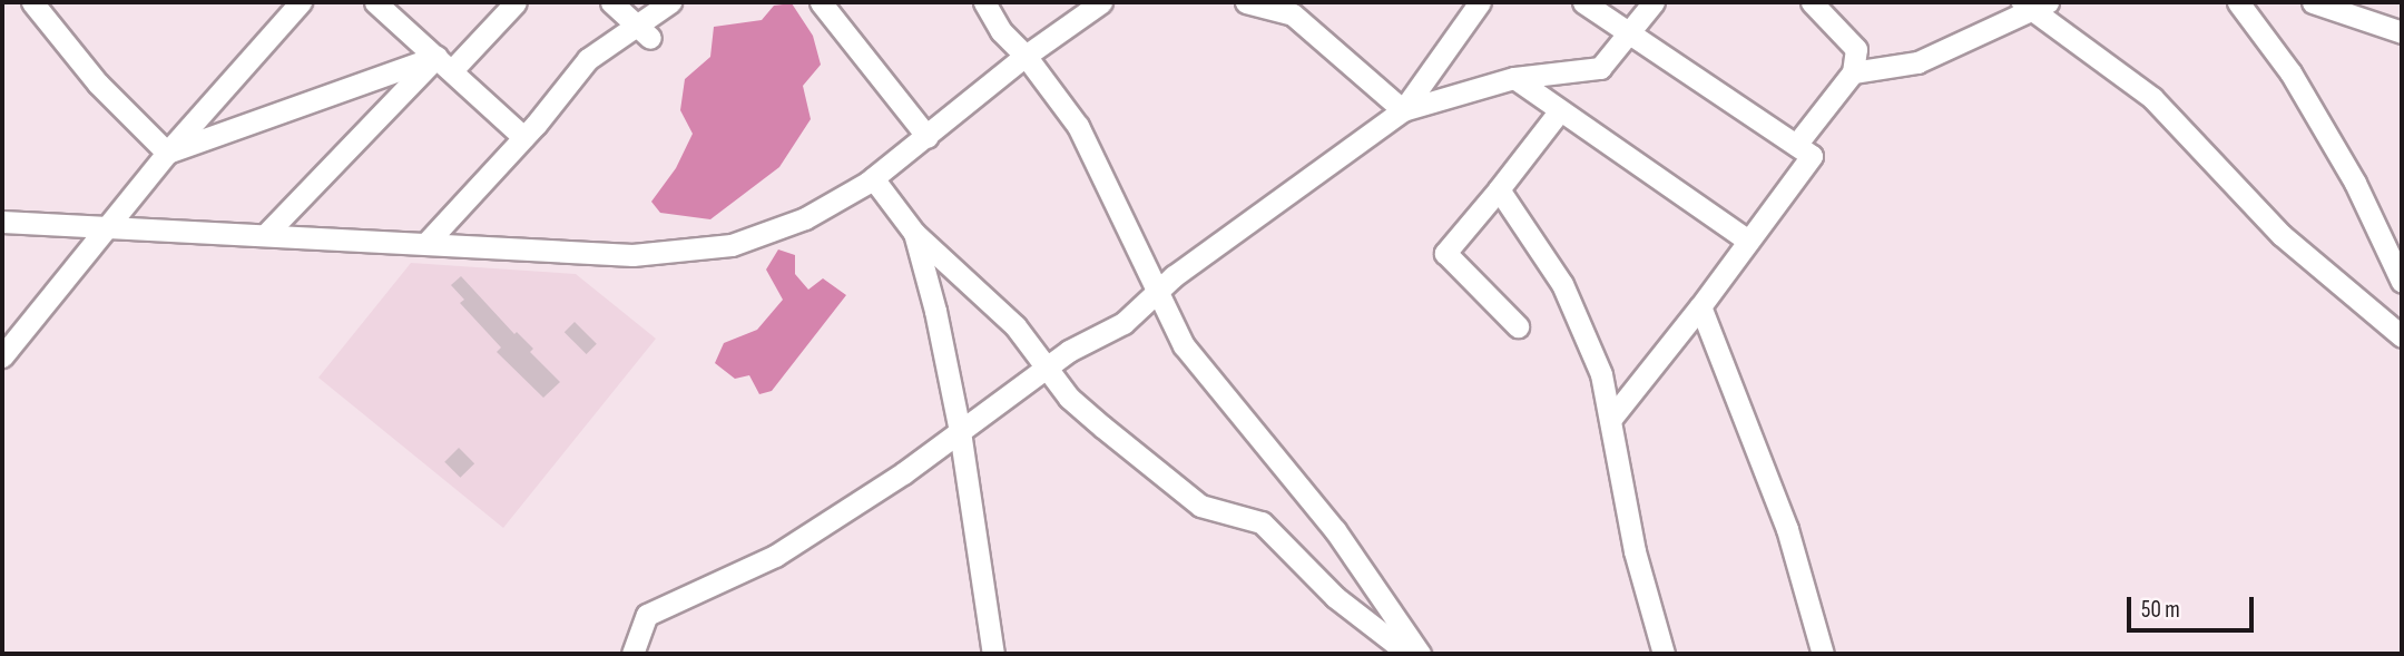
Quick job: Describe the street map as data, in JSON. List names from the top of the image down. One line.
{"scale_bar":"50 m"}
